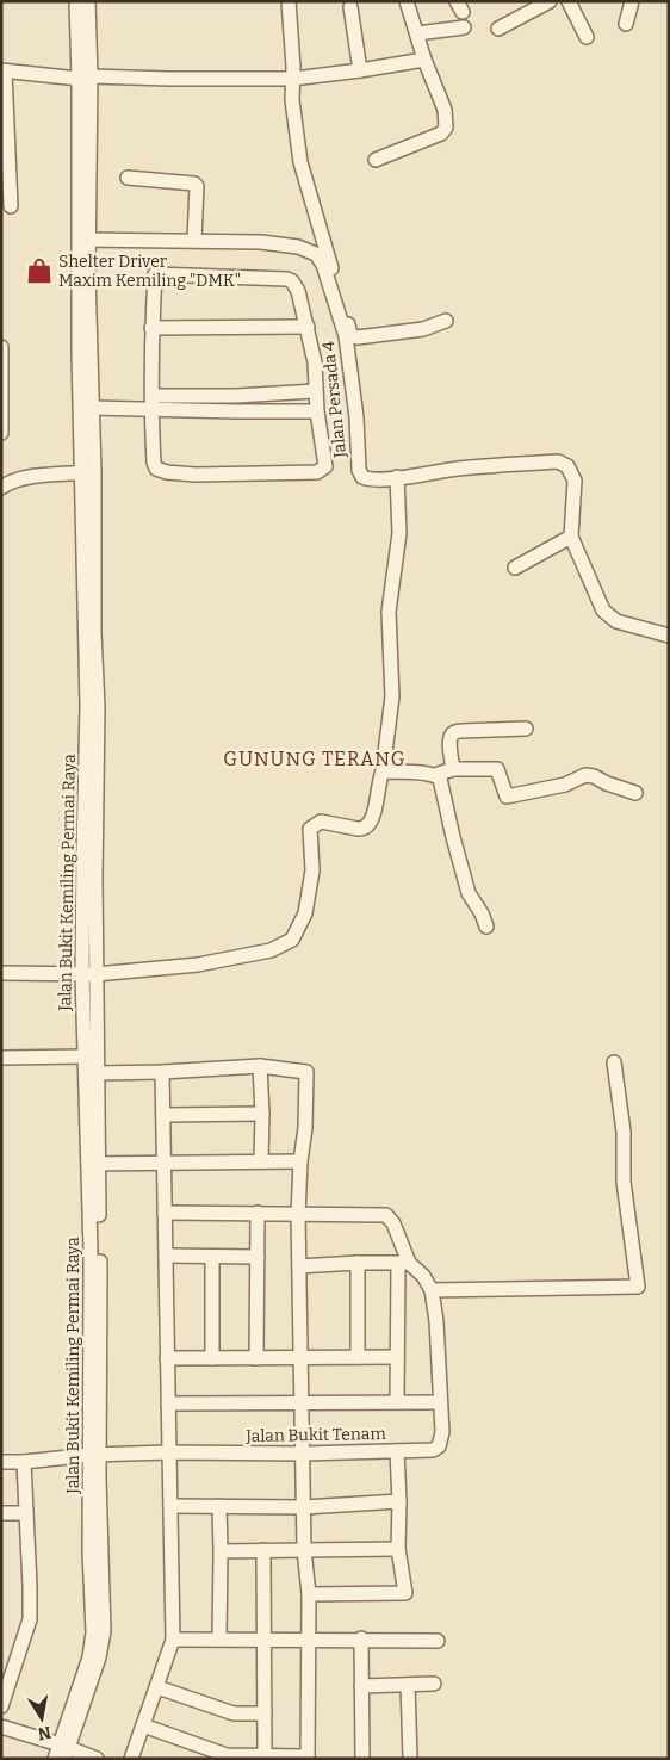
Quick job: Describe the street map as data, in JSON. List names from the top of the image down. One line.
{"streets":{"street":["Jalan Persada 4","Jalan Bukit Kemiling Permai Raya","Jalan Bukit Tenam"]},"crossings":[["Jalan Persada 4","Jalan Bukit Kemiling Permai Raya"],["Jalan Bukit Kemiling Permai Raya","Jalan Bukit Tenam"]],"districts":["GUNUNG TERANG"],"places":{"shop":["Shelter Driver Maxim Kemiling \"DMK\""]},"north":"bottom"}
